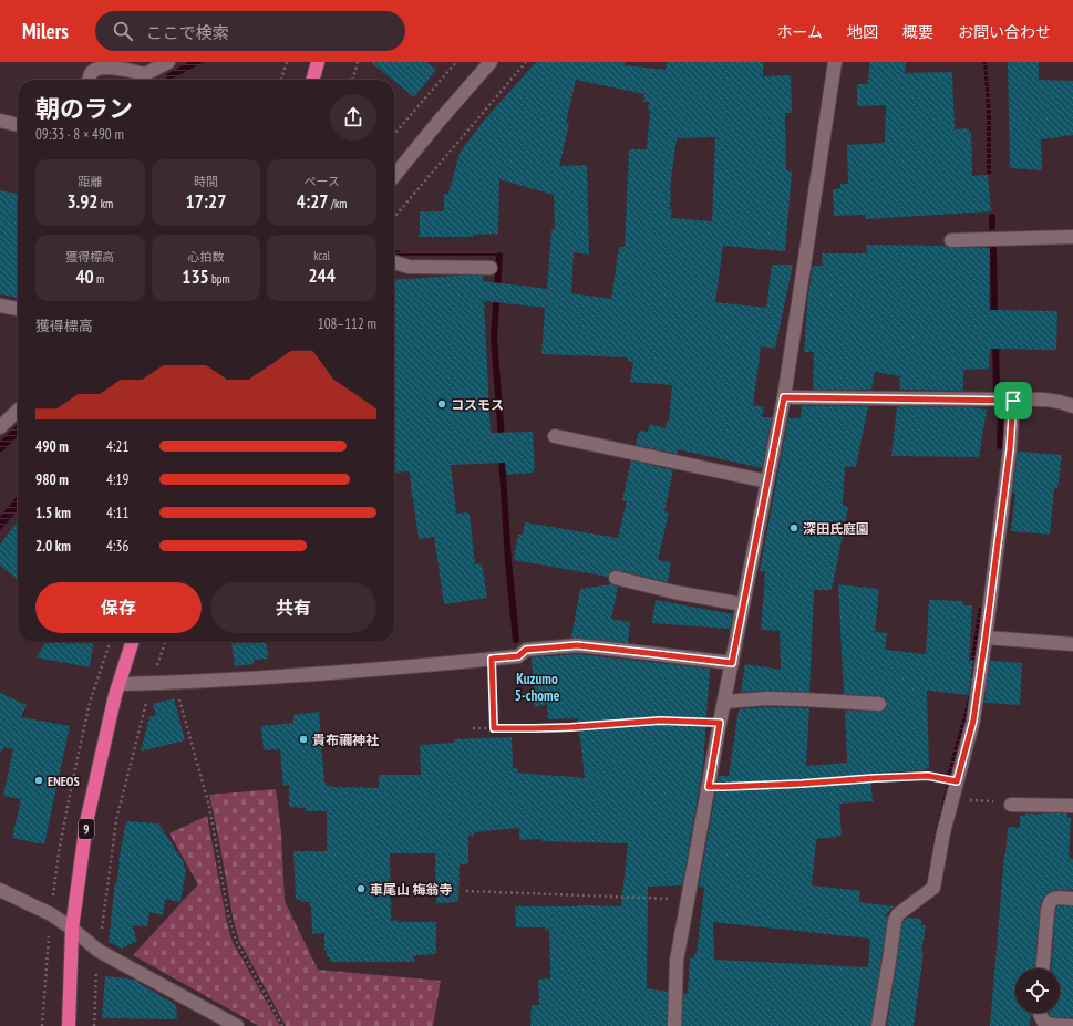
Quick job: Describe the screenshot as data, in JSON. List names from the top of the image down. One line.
{"streets":{"highway":["9"]},"districts":["Kuzumo 5-chome"],"places":["コスモス","深田氏庭園","貴布禰神社","ENEOS","車尾山 梅翁寺"],"page":{"header":"Milers","search":"ここで検索","nav":["ホーム","地図","概要","お問い合わせ"],"heading":["朝のラン","09:33 · 8 × 490 m"],"stats":[["距離","3.92 km"],["時間","17:27"],["ペース","4:27 /km"],["獲得標高","40 m"],["心拍数","135 bpm"],["kcal","244"]],"chart":["獲得標高","108–112 m"],"list":[{"name":"490 m","note":"4:21"},{"name":"980 m","note":"4:19"},{"name":"1.5 km","note":"4:11"},{"name":"2.0 km","note":"4:36"}],"buttons":["保存","共有"]}}
